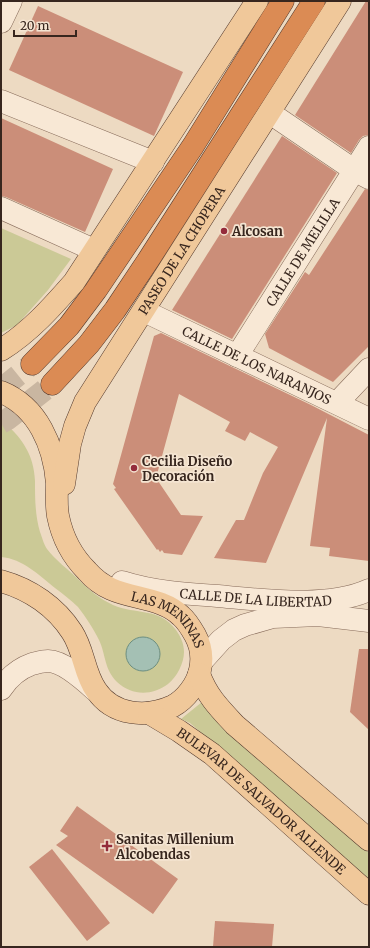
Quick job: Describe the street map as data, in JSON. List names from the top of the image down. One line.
{"streets":{"main road":["PASEO DE LA CHOPERA","LAS MENINAS","BULEVAR DE SALVADOR ALLENDE"],"street":["CALLE DE MELILLA","CALLE DE LOS NARANJOS","CALLE DE LA LIBERTAD"]},"crossings":[["PASEO DE LA CHOPERA","CALLE DE LOS NARANJOS"],["PASEO DE LA CHOPERA","LAS MENINAS"],["CALLE DE MELILLA","CALLE DE LOS NARANJOS"],["CALLE DE LA LIBERTAD","LAS MENINAS"],["LAS MENINAS","BULEVAR DE SALVADOR ALLENDE"]],"places":{"other":["Alcosan","Cecilia Diseño Decoración"],"health":["Sanitas Millenium Alcobendas"]},"scale_bar":"20 m"}
